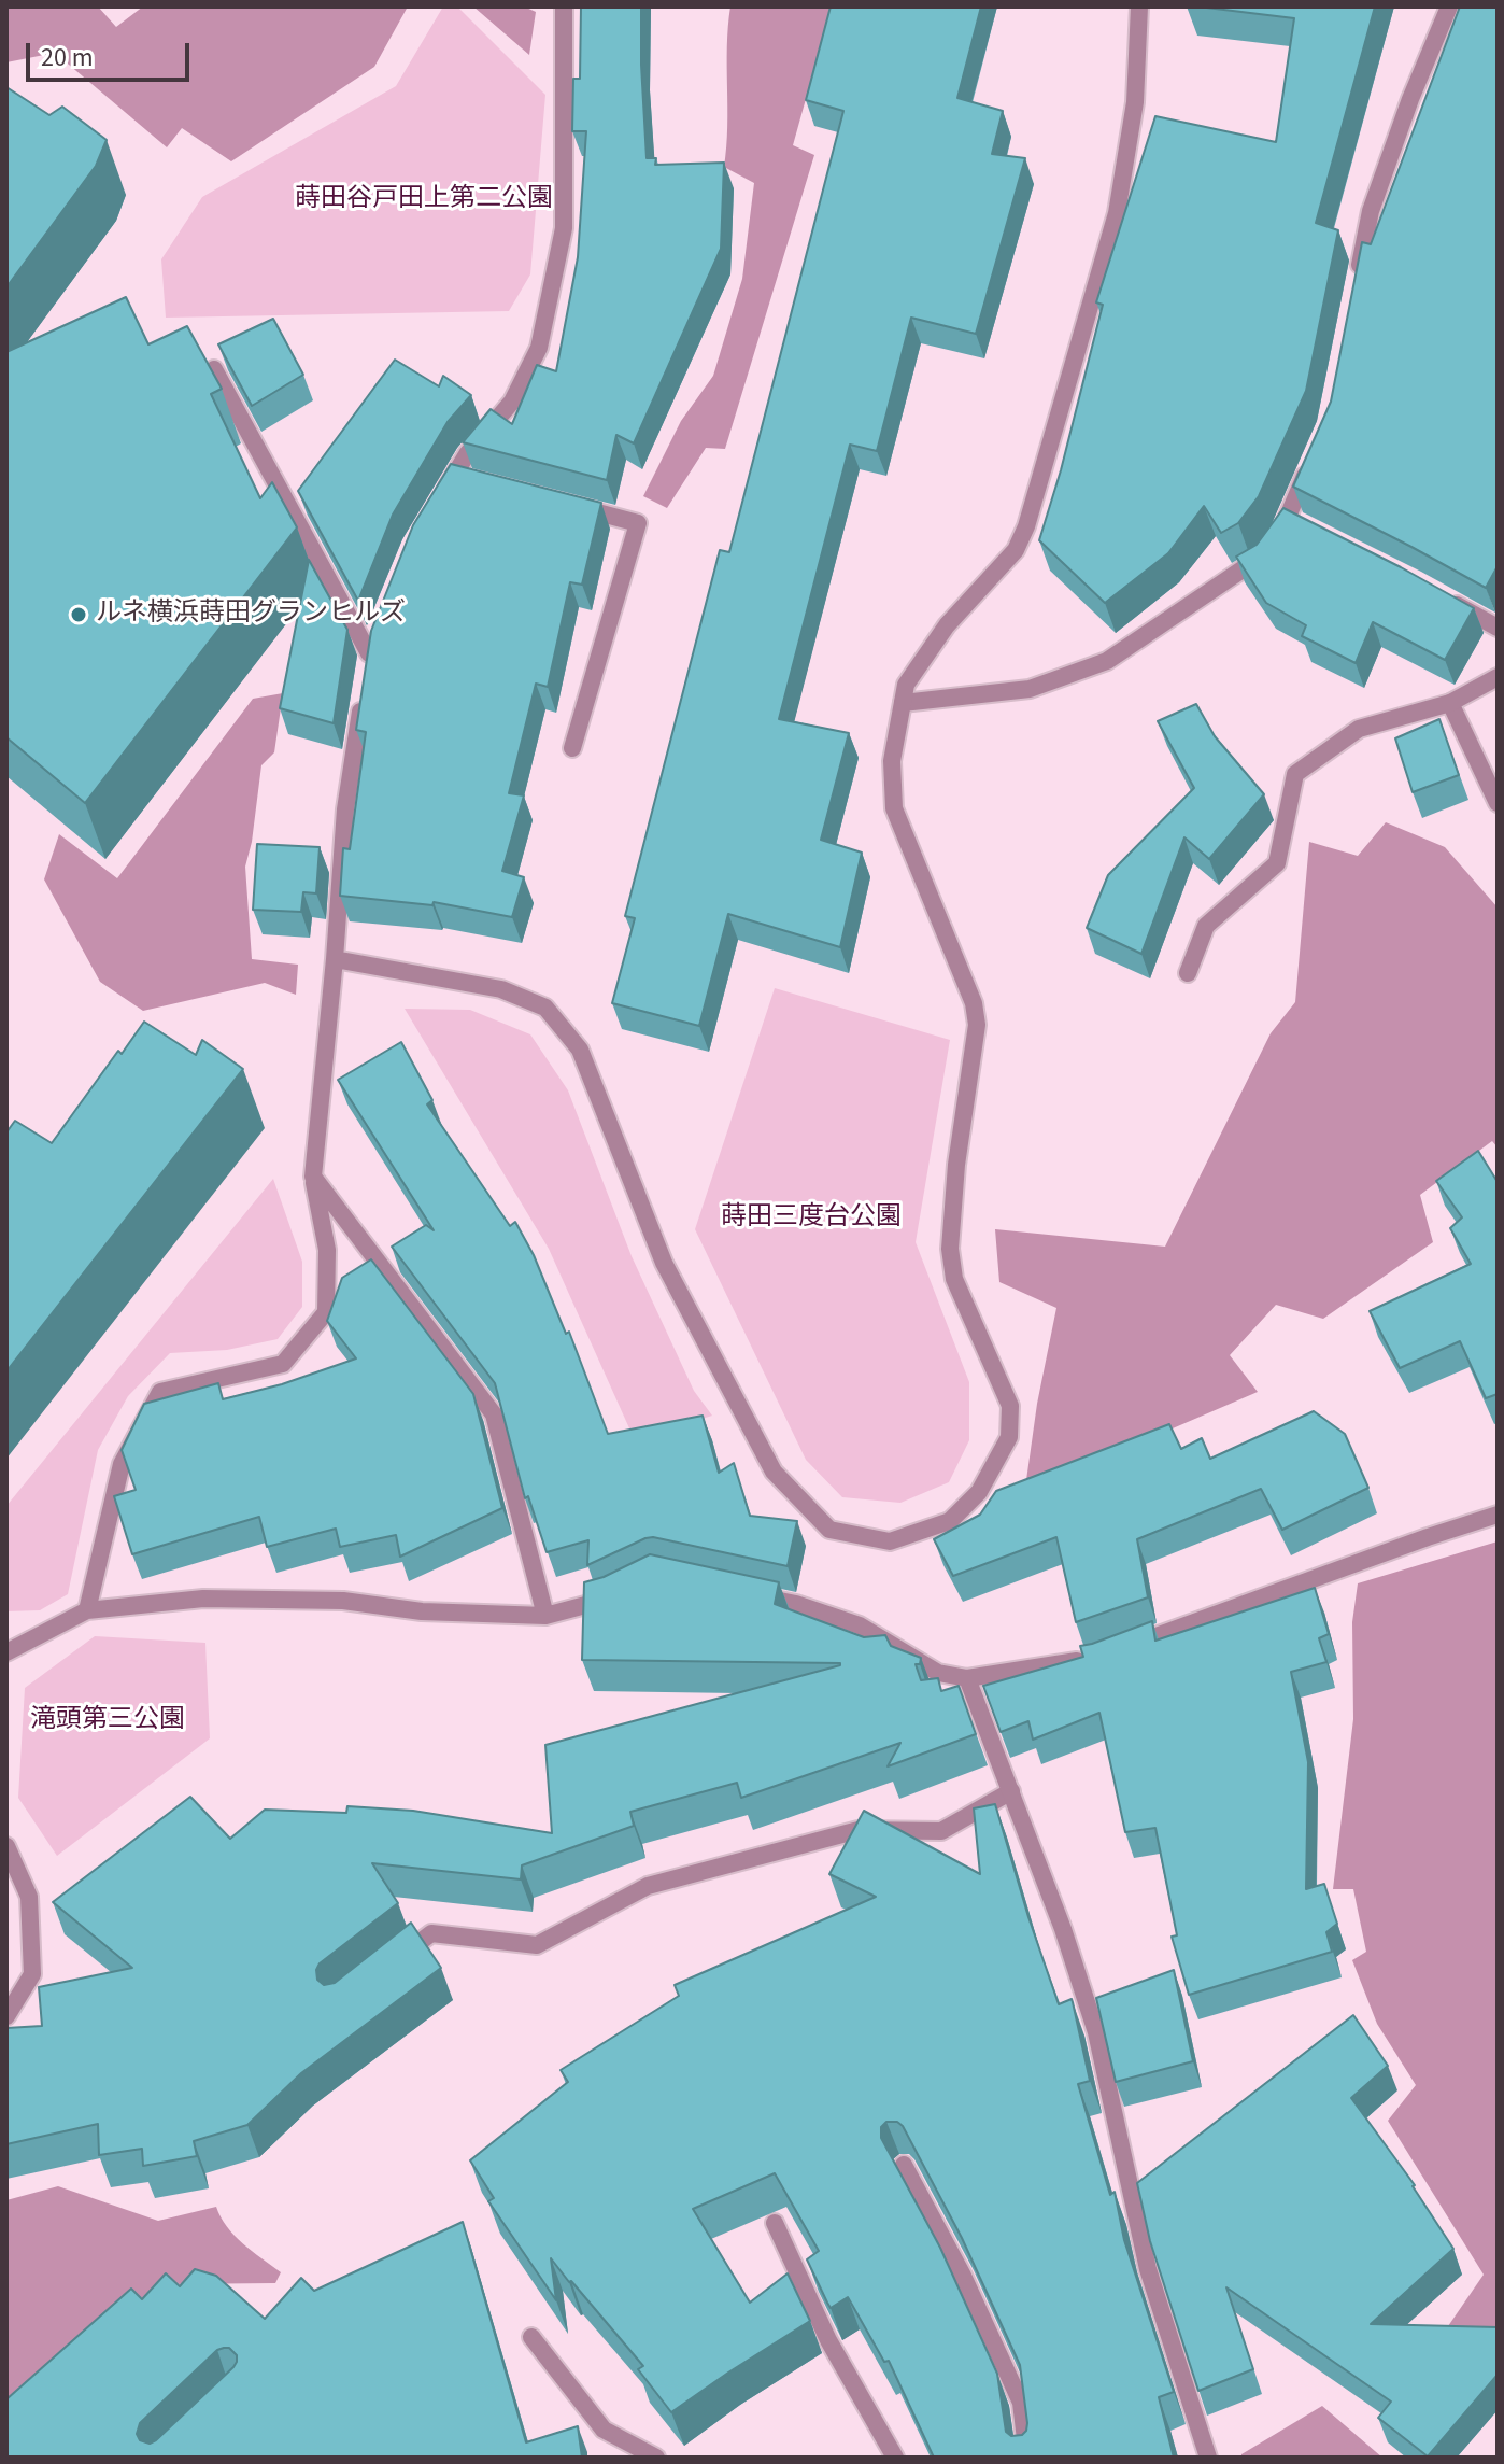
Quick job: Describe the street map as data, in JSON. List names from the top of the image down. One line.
{"parks":["蒔田谷戸田上第二公園","蒔田三度台公園","滝頭第三公園"],"places":["ルネ横浜蒔田グランヒルズ"],"scale_bar":"20 m"}
